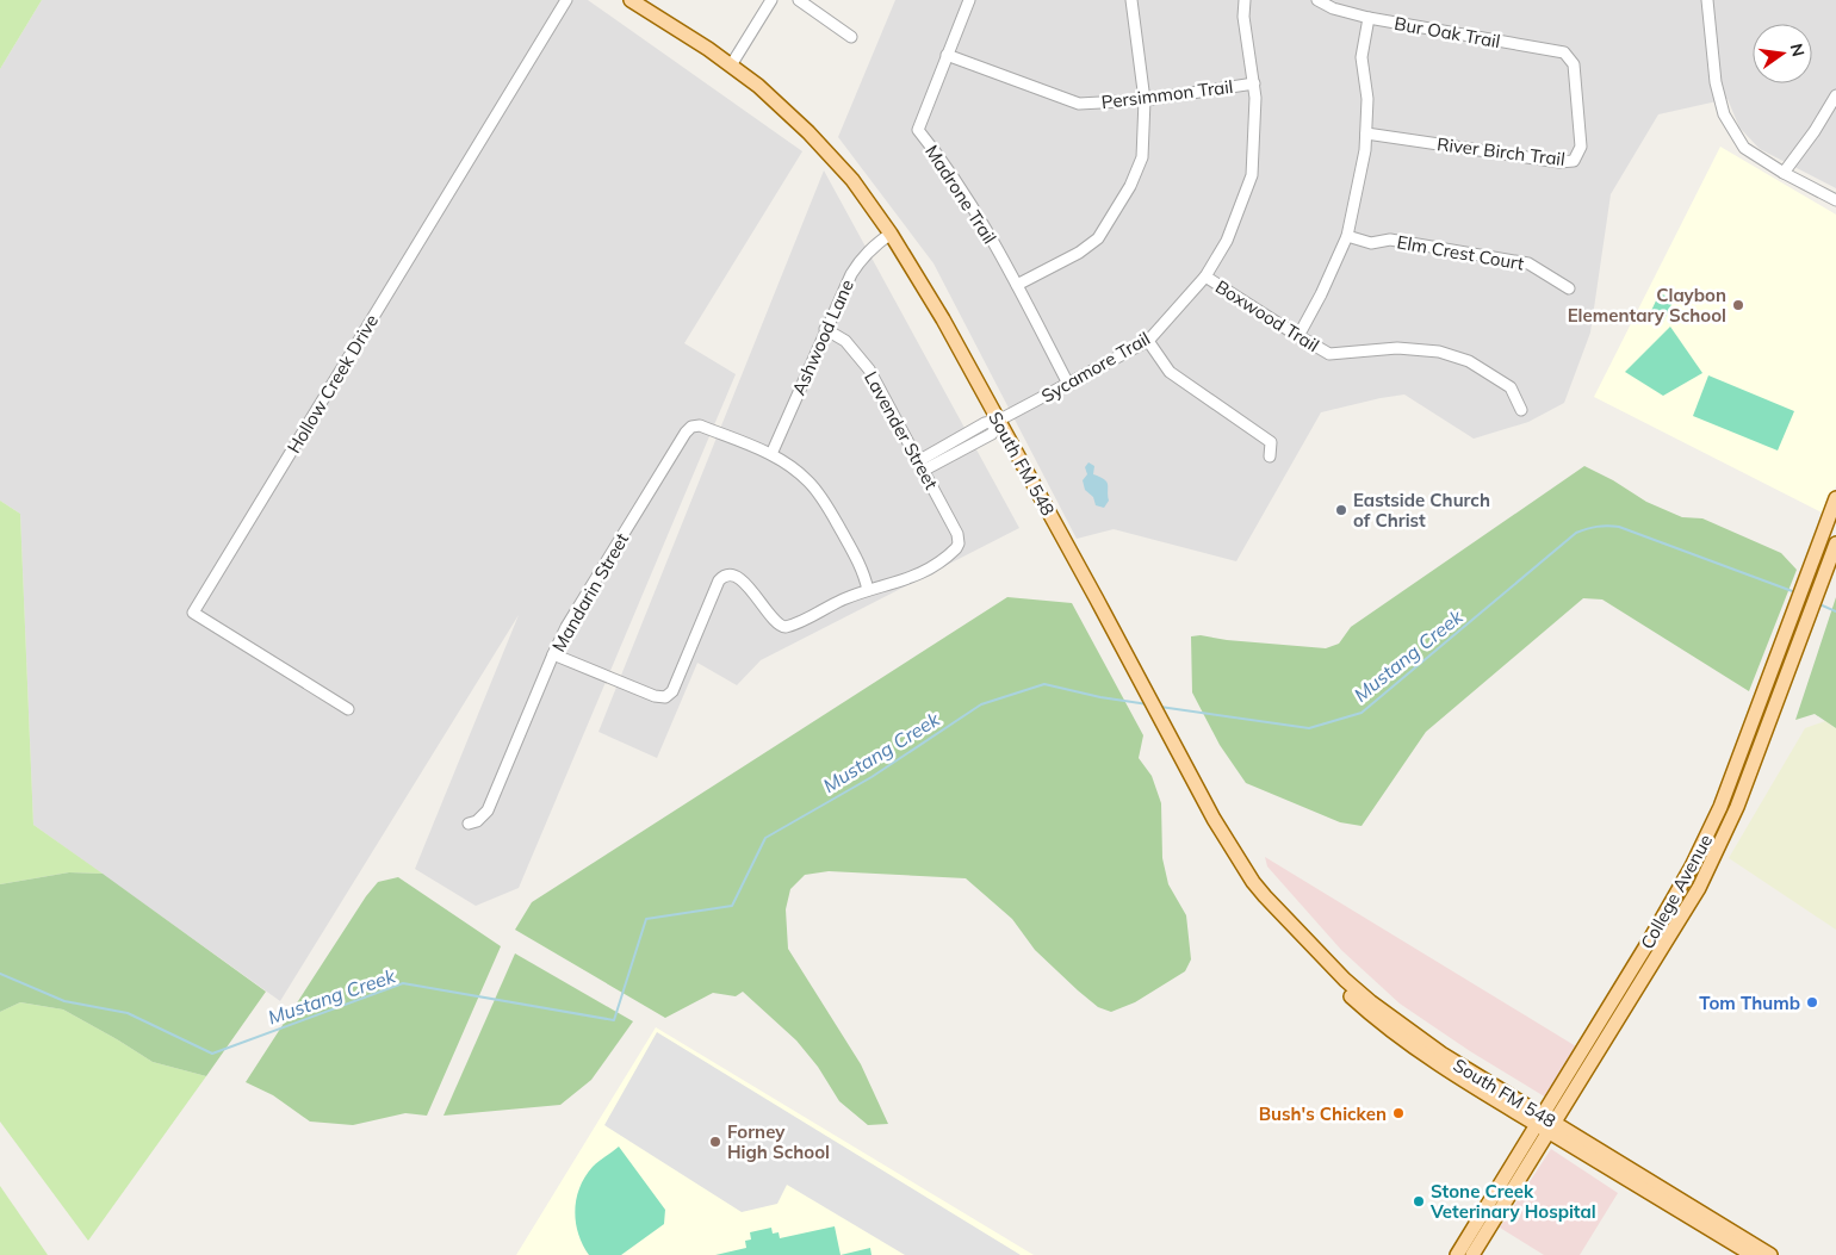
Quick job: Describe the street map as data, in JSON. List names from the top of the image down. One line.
{"streets":{"main road":["South FM 548","College Avenue"],"street":["Bur Oak Trail","Persimmon Trail","River Birch Trail","Madrone Trail","Elm Crest Court","Boxwood Trail","Ashwood Lane","Sycamore Trail","Hollow Creek Drive","Lavender Street","Mandarin Street"]},"crossings":[["Bur Oak Trail","River Birch Trail"],["Persimmon Trail","Madrone Trail"],["Persimmon Trail","Sycamore Trail"],["Madrone Trail","Sycamore Trail"],["Boxwood Trail","Sycamore Trail"],["Ashwood Lane","Lavender Street"],["Ashwood Lane","South FM 548"],["Ashwood Lane","Mandarin Street"],["Sycamore Trail","Lavender Street"],["Sycamore Trail","South FM 548"],["South FM 548","College Avenue"]],"water":["Mustang Creek"],"places":["Claybon Elementary School","Eastside Church of Christ","Tom Thumb","Bush's Chicken","Forney High School","Stone Creek Veterinary Hospital"],"north":"right"}
